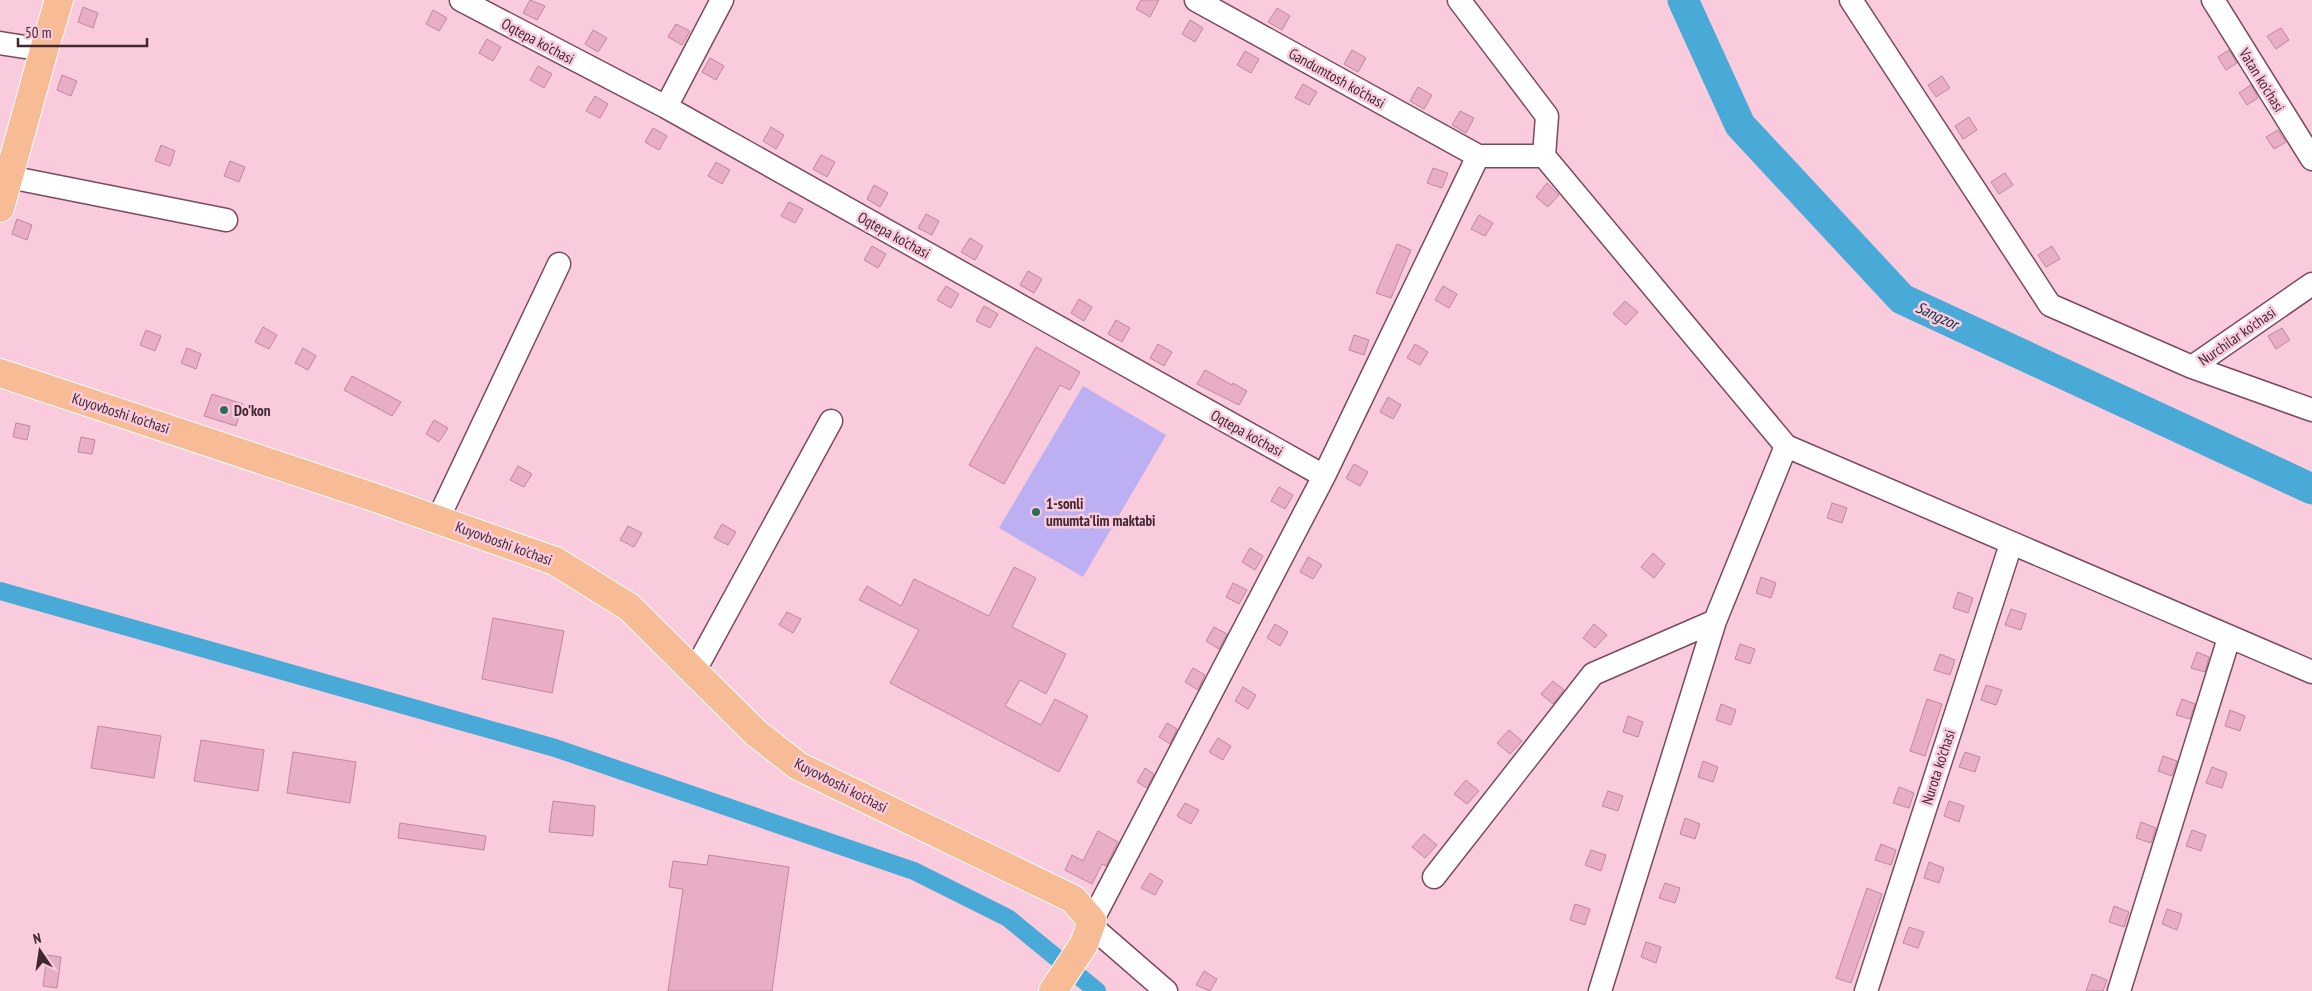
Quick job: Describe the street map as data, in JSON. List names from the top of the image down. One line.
{"streets":{"main road":["Kuyovboshi ko'chasi"],"street":["Oqtepa ko'chasi","Gandumtosh ko'chasi","Vatan ko'chasi","Nurchilar ko'chasi","Nurota ko'chasi"]},"water":["Sangzor"],"places":["Do'kon","1-sonli umumta'lim maktabi"],"scale_bar":"50 m","north":"top"}
